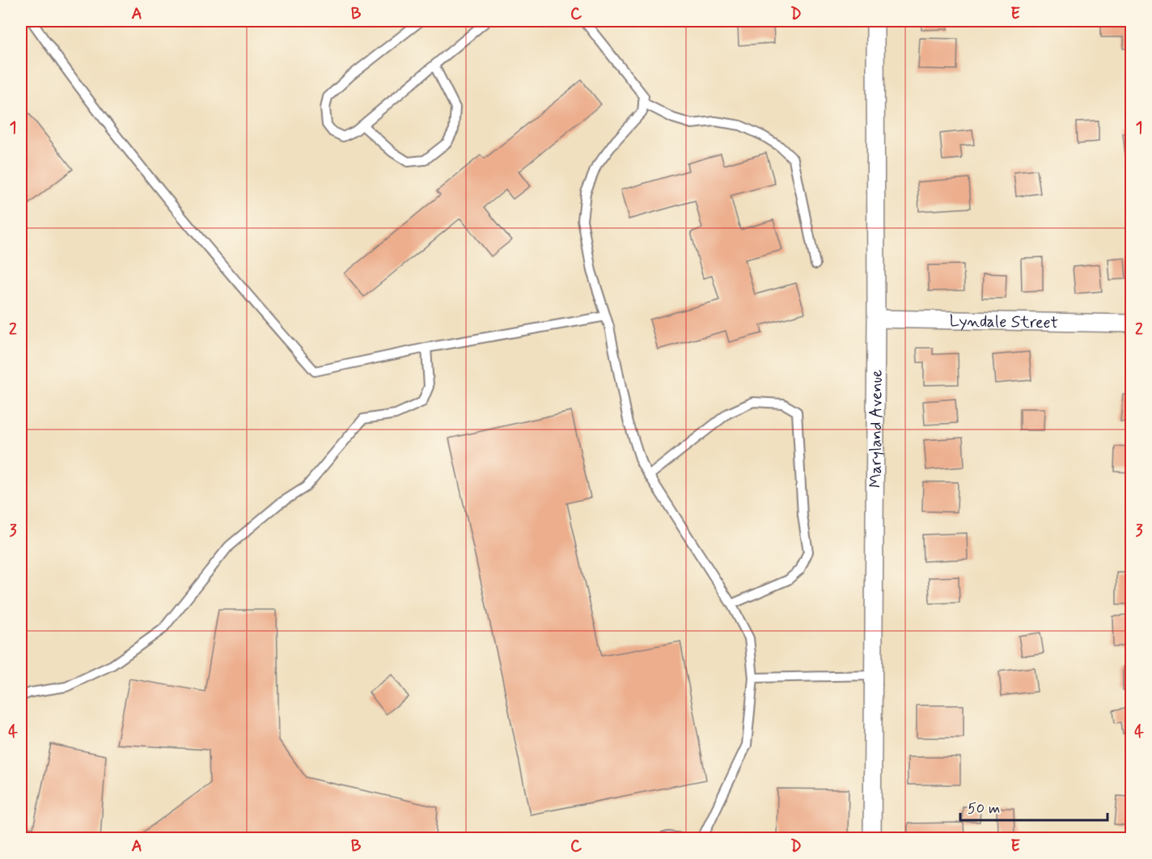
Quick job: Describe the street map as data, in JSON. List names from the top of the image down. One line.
{"streets":{"street":["Lyndale Street","Maryland Avenue"]},"crossings":[["Lyndale Street","Maryland Avenue"]],"scale_bar":"50 m","grid":{"columns":["A","B","C","D","E"],"rows":["1","2","3","4"]}}
